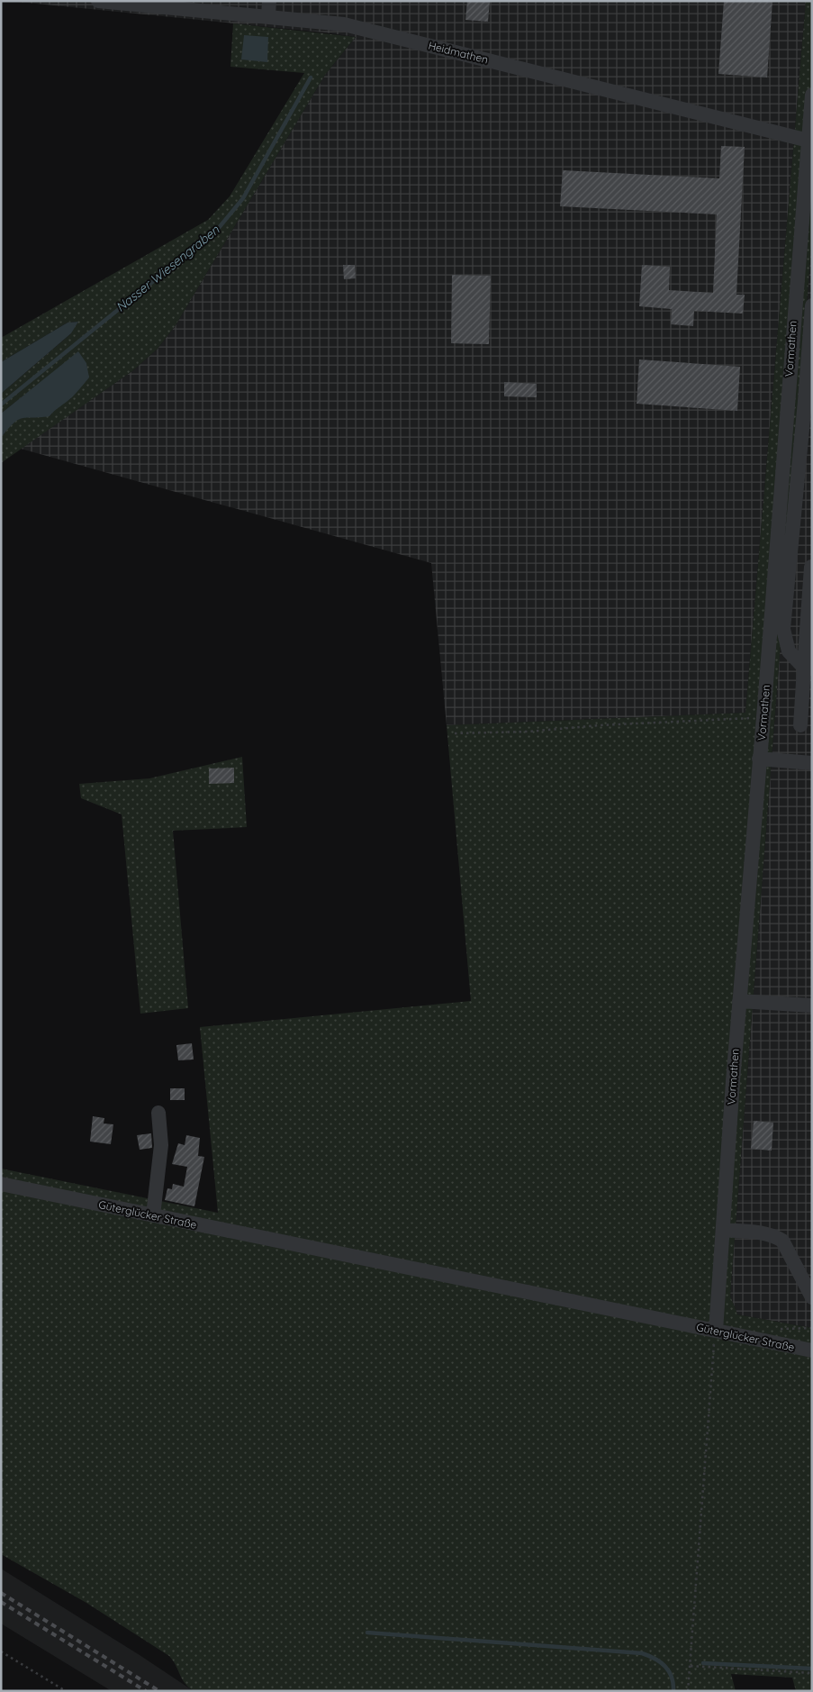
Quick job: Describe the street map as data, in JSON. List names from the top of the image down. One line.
{"streets":{"street":["Heidmathen","Vormathen","Güterglücker Straße"]},"crossings":[["Heidmathen","Vormathen"],["Vormathen","Güterglücker Straße"]],"water":["Nasser Wiesengraben"]}
